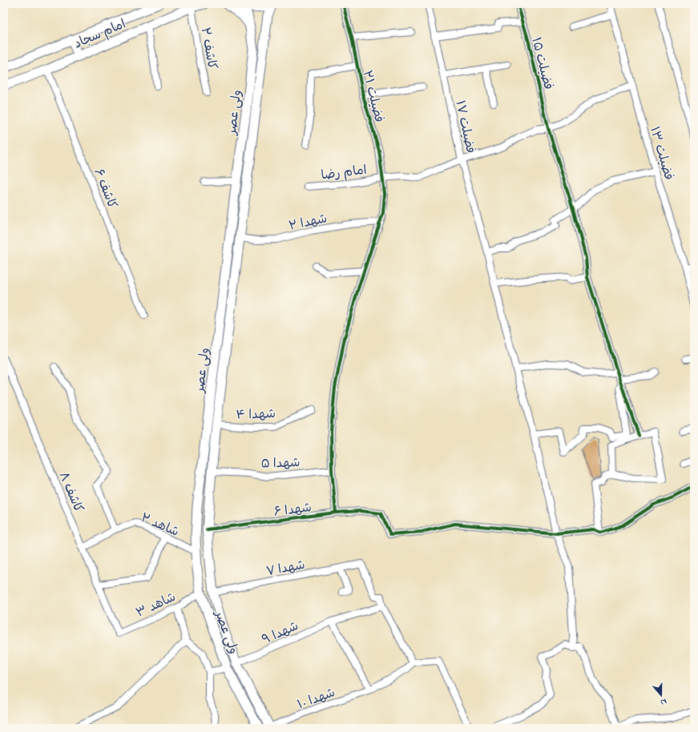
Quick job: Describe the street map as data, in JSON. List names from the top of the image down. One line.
{"streets":{"main road":["امام سجاد","ولی عصر"],"street":["کاشف ۲","فضیلت ۱۵","فضیلت ۲۱","فضیلت ۱۷","فضیلت ۱۳","امام رضا","کاشف ۶","شهدا ۲","شهدا ۴","شهدا ۵","کاشف ۸","شهدا ۶","شاهد ۲","شهدا ۷","شاهد ۳","شهدا ۹","شهدا ۱۰"]},"crossings":[["امام سجاد","کاشف ۲"],["امام سجاد","کاشف ۶"],["فضیلت ۱۵","امام رضا"],["فضیلت ۲۱","امام رضا"],["فضیلت ۲۱","شهدا ۲"],["فضیلت ۲۱","شهدا ۵"],["فضیلت ۲۱","شهدا ۶"],["ولی عصر","شهدا ۲"],["ولی عصر","شهدا ۴"],["ولی عصر","شهدا ۵"],["ولی عصر","شهدا ۶"],["ولی عصر","شاهد ۲"],["ولی عصر","شهدا ۷"],["ولی عصر","شاهد ۳"],["ولی عصر","شهدا ۹"],["ولی عصر","شهدا ۱۰"],["فضیلت ۱۷","امام رضا"],["فضیلت ۱۷","شهدا ۶"],["فضیلت ۱۳","امام رضا"],["کاشف ۸","شاهد ۲"],["کاشف ۸","شاهد ۳"],["شهدا ۷","شهدا ۹"]],"north":"bottom"}
